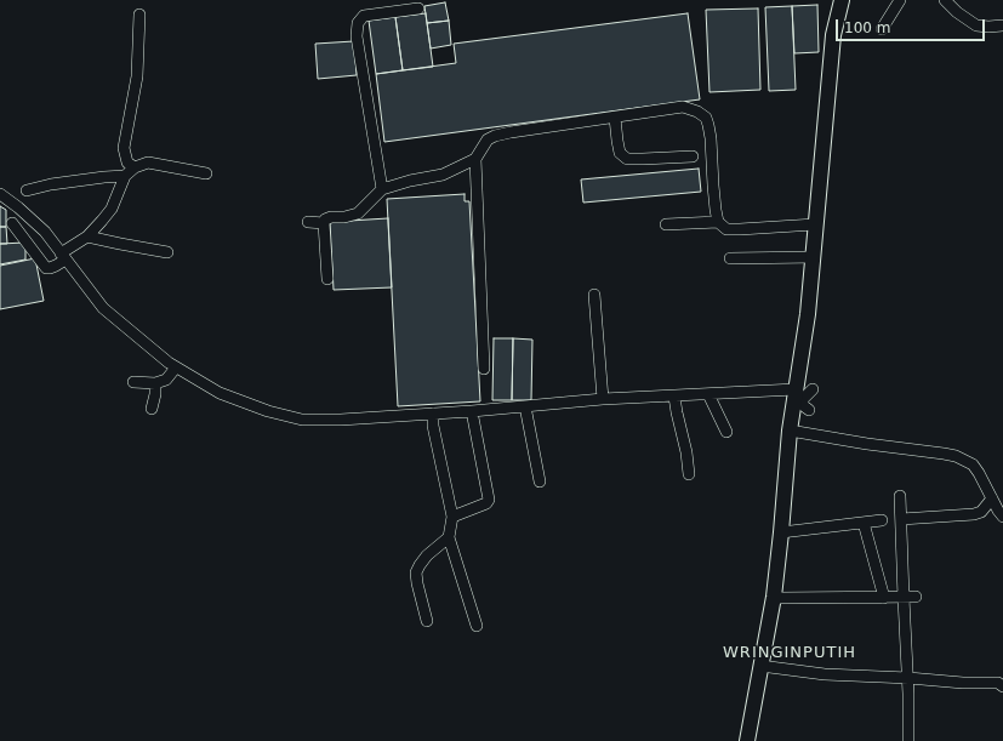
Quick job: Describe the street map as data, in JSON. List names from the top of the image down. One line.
{"districts":["WRINGINPUTIH"],"scale_bar":"100 m"}
